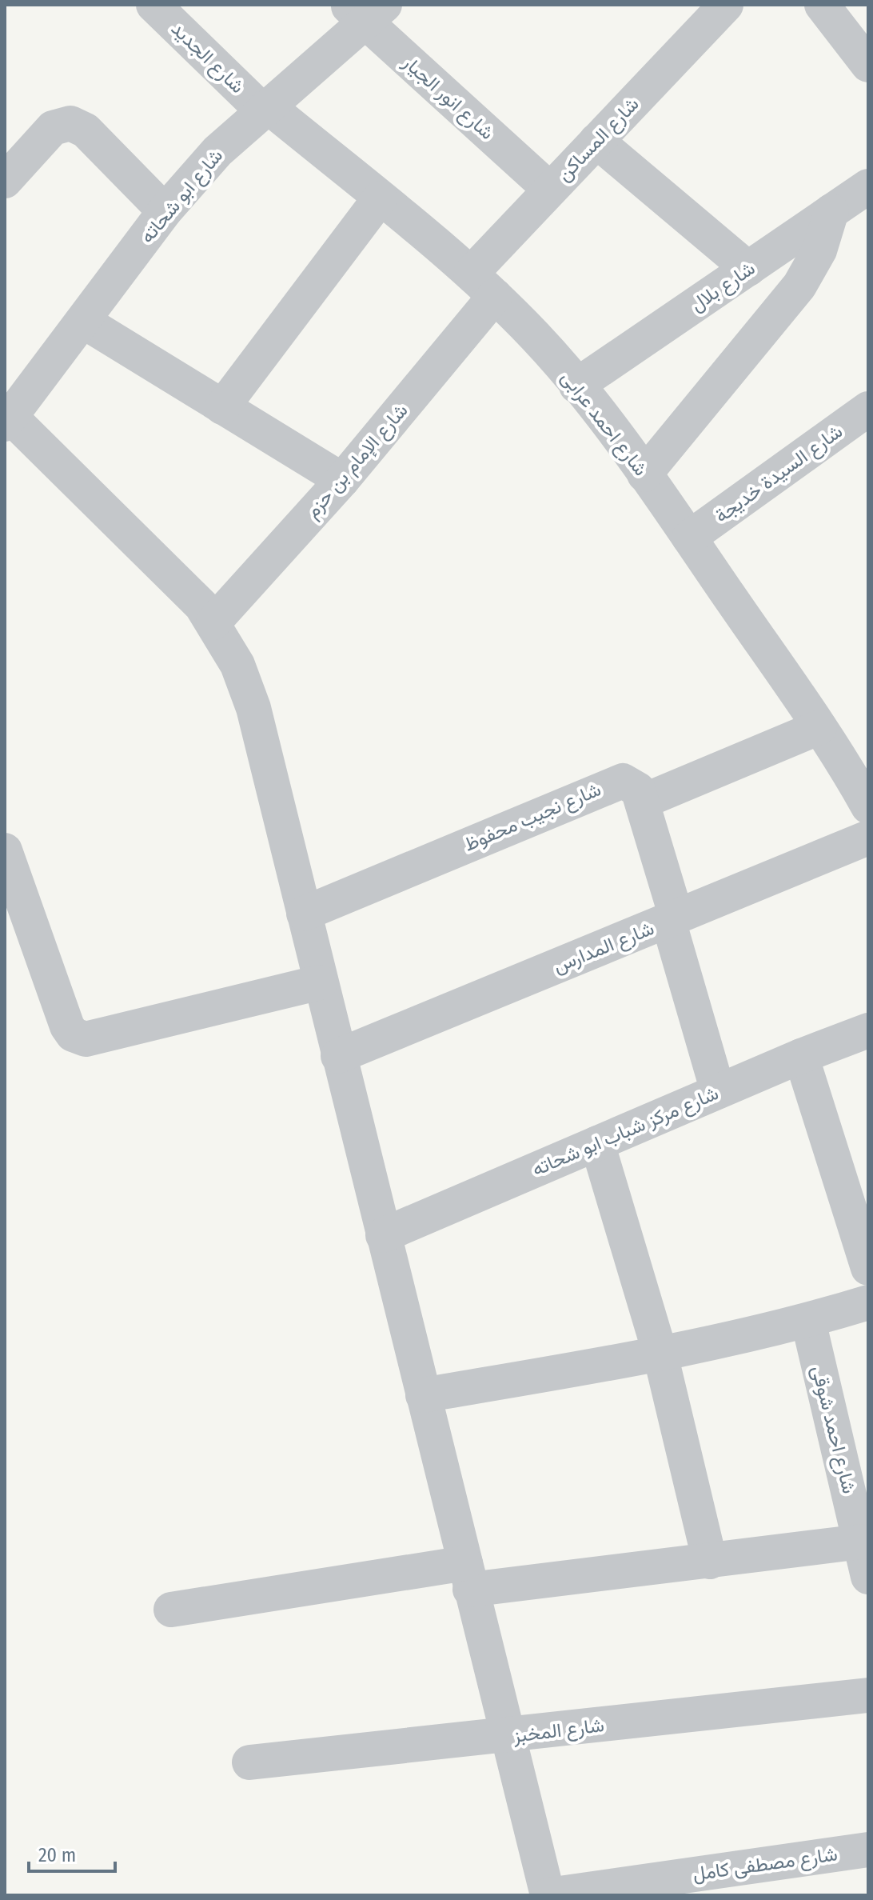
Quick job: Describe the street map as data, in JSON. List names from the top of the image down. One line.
{"streets":{"street":["شارع الجديد","شارع انور الجيار","شارع المساكن","شارع ابو شحاته","شارع بلال","شارع احمد عرابى","شارع الإمام بن حزم","شارع السيدة خديجة","شارع نجيب محفوظ","شارع المدارس","شارع مركز شباب ابو شحاته","شارع احمد شوقى","شارع المخبز","شارع مصطفى كامل"]},"crossings":[["شارع الجديد","شارع ابو شحاته"],["شارع الجديد","شارع احمد عرابى"],["شارع انور الجيار","شارع المساكن"],["شارع انور الجيار","شارع ابو شحاته"],["شارع المساكن","شارع احمد عرابى"],["شارع المساكن","شارع الإمام بن حزم"],["شارع ابو شحاته","شارع احمد عرابى"],["شارع بلال","شارع احمد عرابى"],["شارع احمد عرابى","شارع الإمام بن حزم"],["شارع احمد عرابى","شارع السيدة خديجة"]],"scale_bar":"20 m"}
